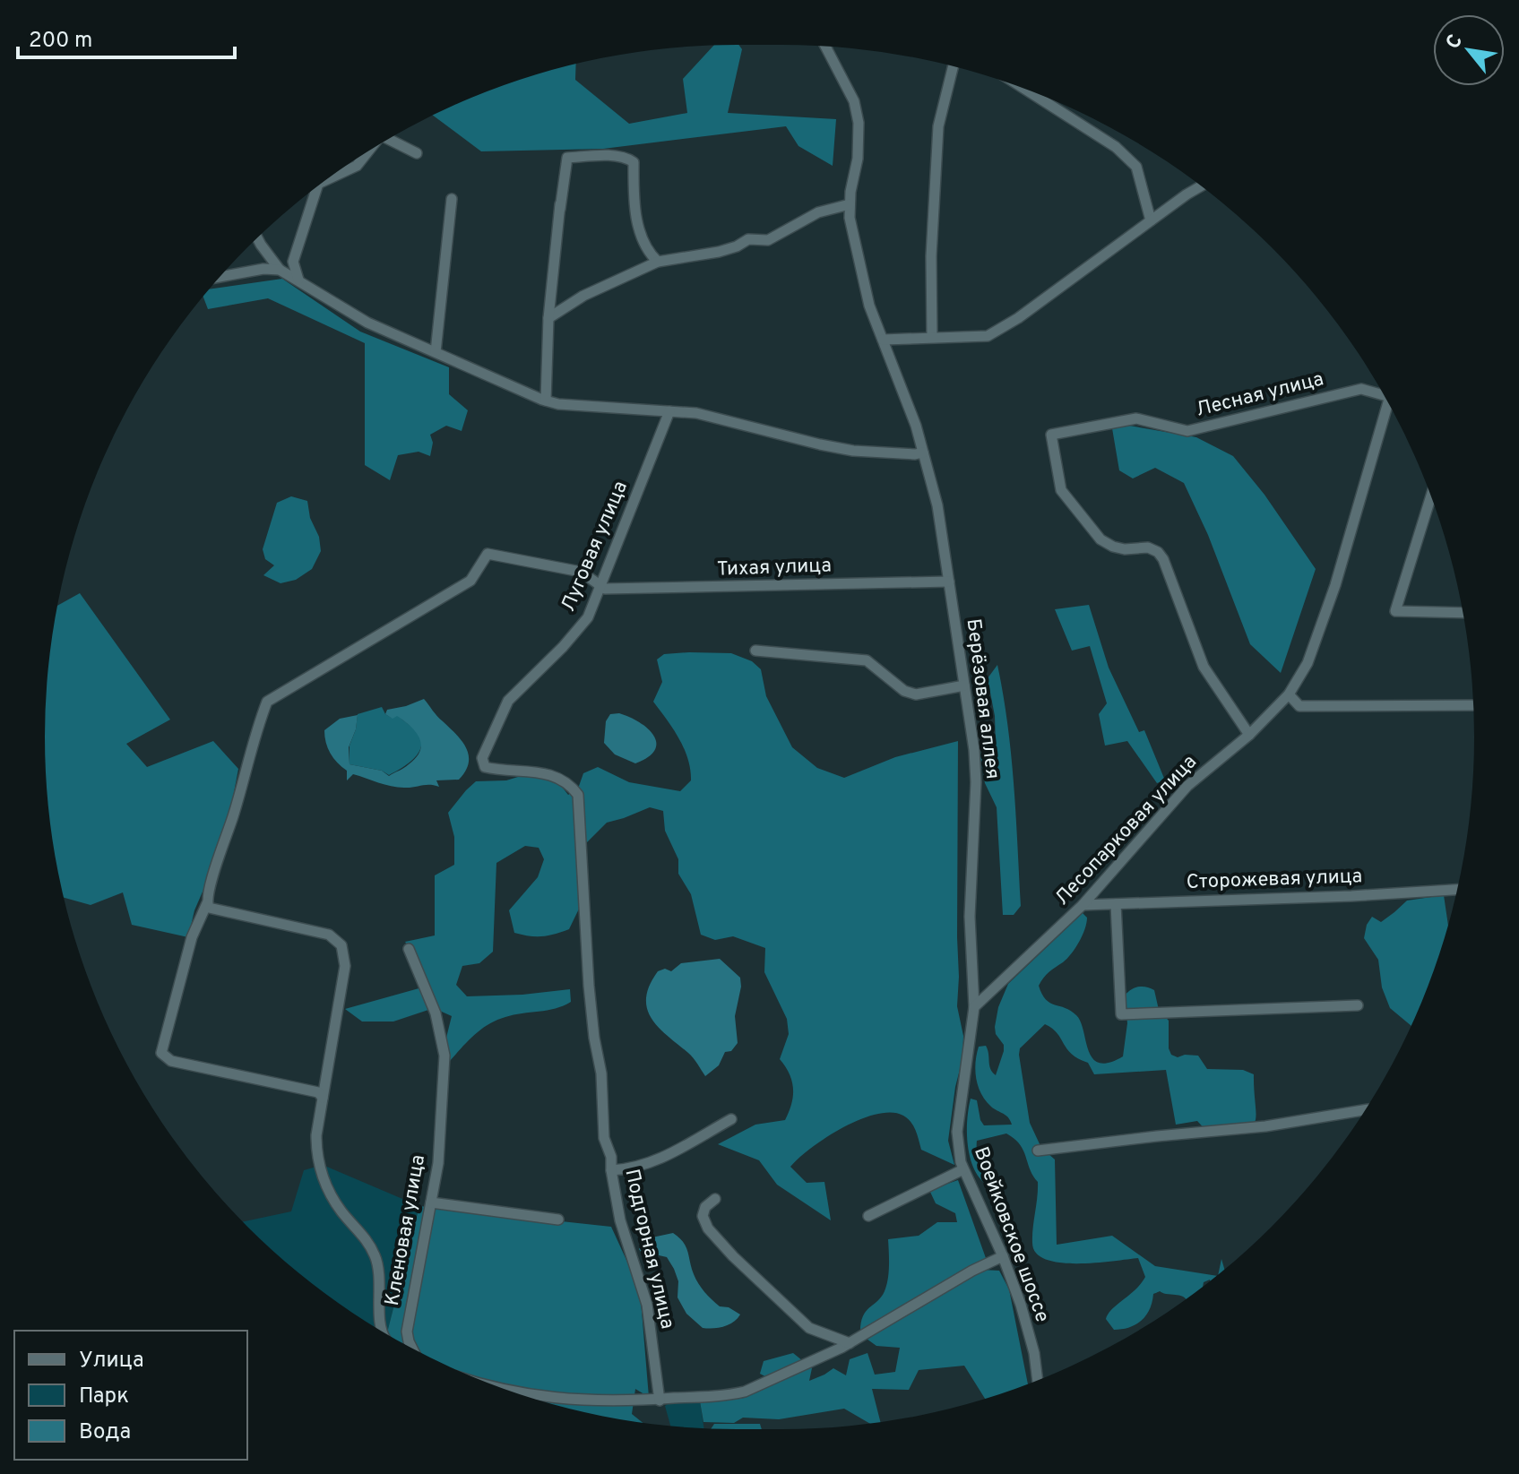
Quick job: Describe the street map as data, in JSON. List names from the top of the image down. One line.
{"streets":{"street":["Лесная улица","Луговая улица","Тихая улица","Берёзовая аллея","Лесопарковая улица","Сторожевая улица","Кленовая улица","Воейковское шоссе","Подгорная улица"]},"crossings":[["Лесная улица","Лесопарковая улица"],["Луговая улица","Тихая улица"],["Луговая улица","Подгорная улица"],["Тихая улица","Берёзовая аллея"],["Берёзовая аллея","Лесопарковая улица"],["Берёзовая аллея","Воейковское шоссе"],["Лесопарковая улица","Сторожевая улица"],["Лесопарковая улица","Воейковское шоссе"]],"legend":["Улица","Парк","Вода"],"scale_bar":"200 m","north":"top left"}
